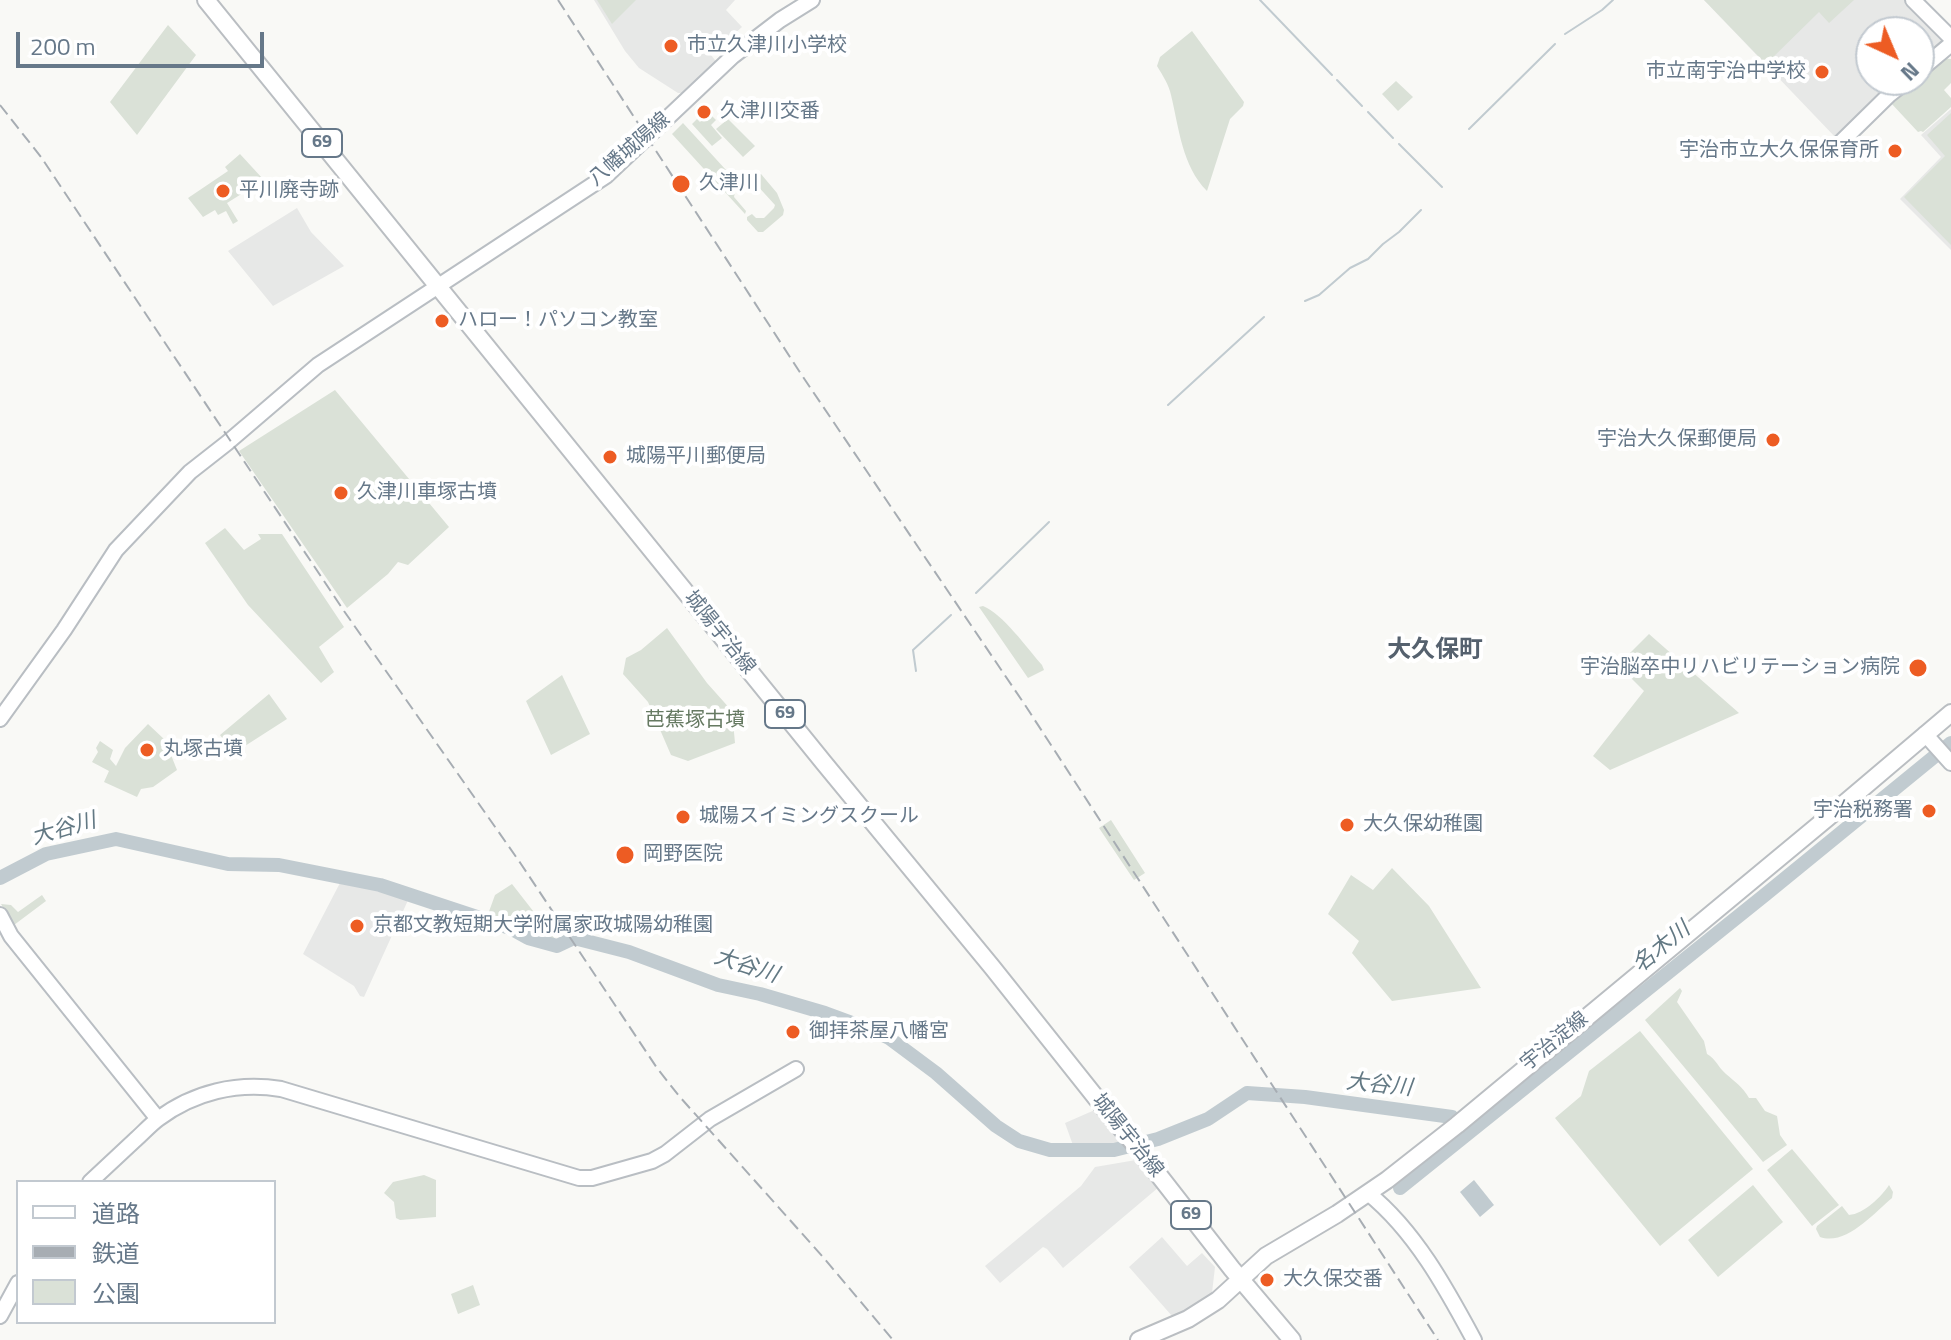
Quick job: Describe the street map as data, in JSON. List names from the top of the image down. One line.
{"streets":{"main road":["69","城陽宇治線","宇治淀線"],"street":["八幡城陽線"]},"crossings":[["八幡城陽線","城陽宇治線"],["城陽宇治線","宇治淀線"]],"districts":["大久保町"],"water":["大谷川","名木川"],"parks":["芭蕉塚古墳"],"places":["市立久津川小学校","市立南宇治中学校","久津川交番","宇治市立大久保保育所","久津川","平川廃寺跡","ハロー！パソコン教室","宇治大久保郵便局","城陽平川郵便局","久津川車塚古墳","宇治脳卒中リハビリテーション病院","丸塚古墳","宇治税務署","城陽スイミングスクール","大久保幼稚園","岡野医院","京都文教短期大学附属家政城陽幼稚園","御拝茶屋八幡宮","大久保交番"],"legend":["道路","鉄道","公園"],"scale_bar":"200 m","north":"bottom right"}
